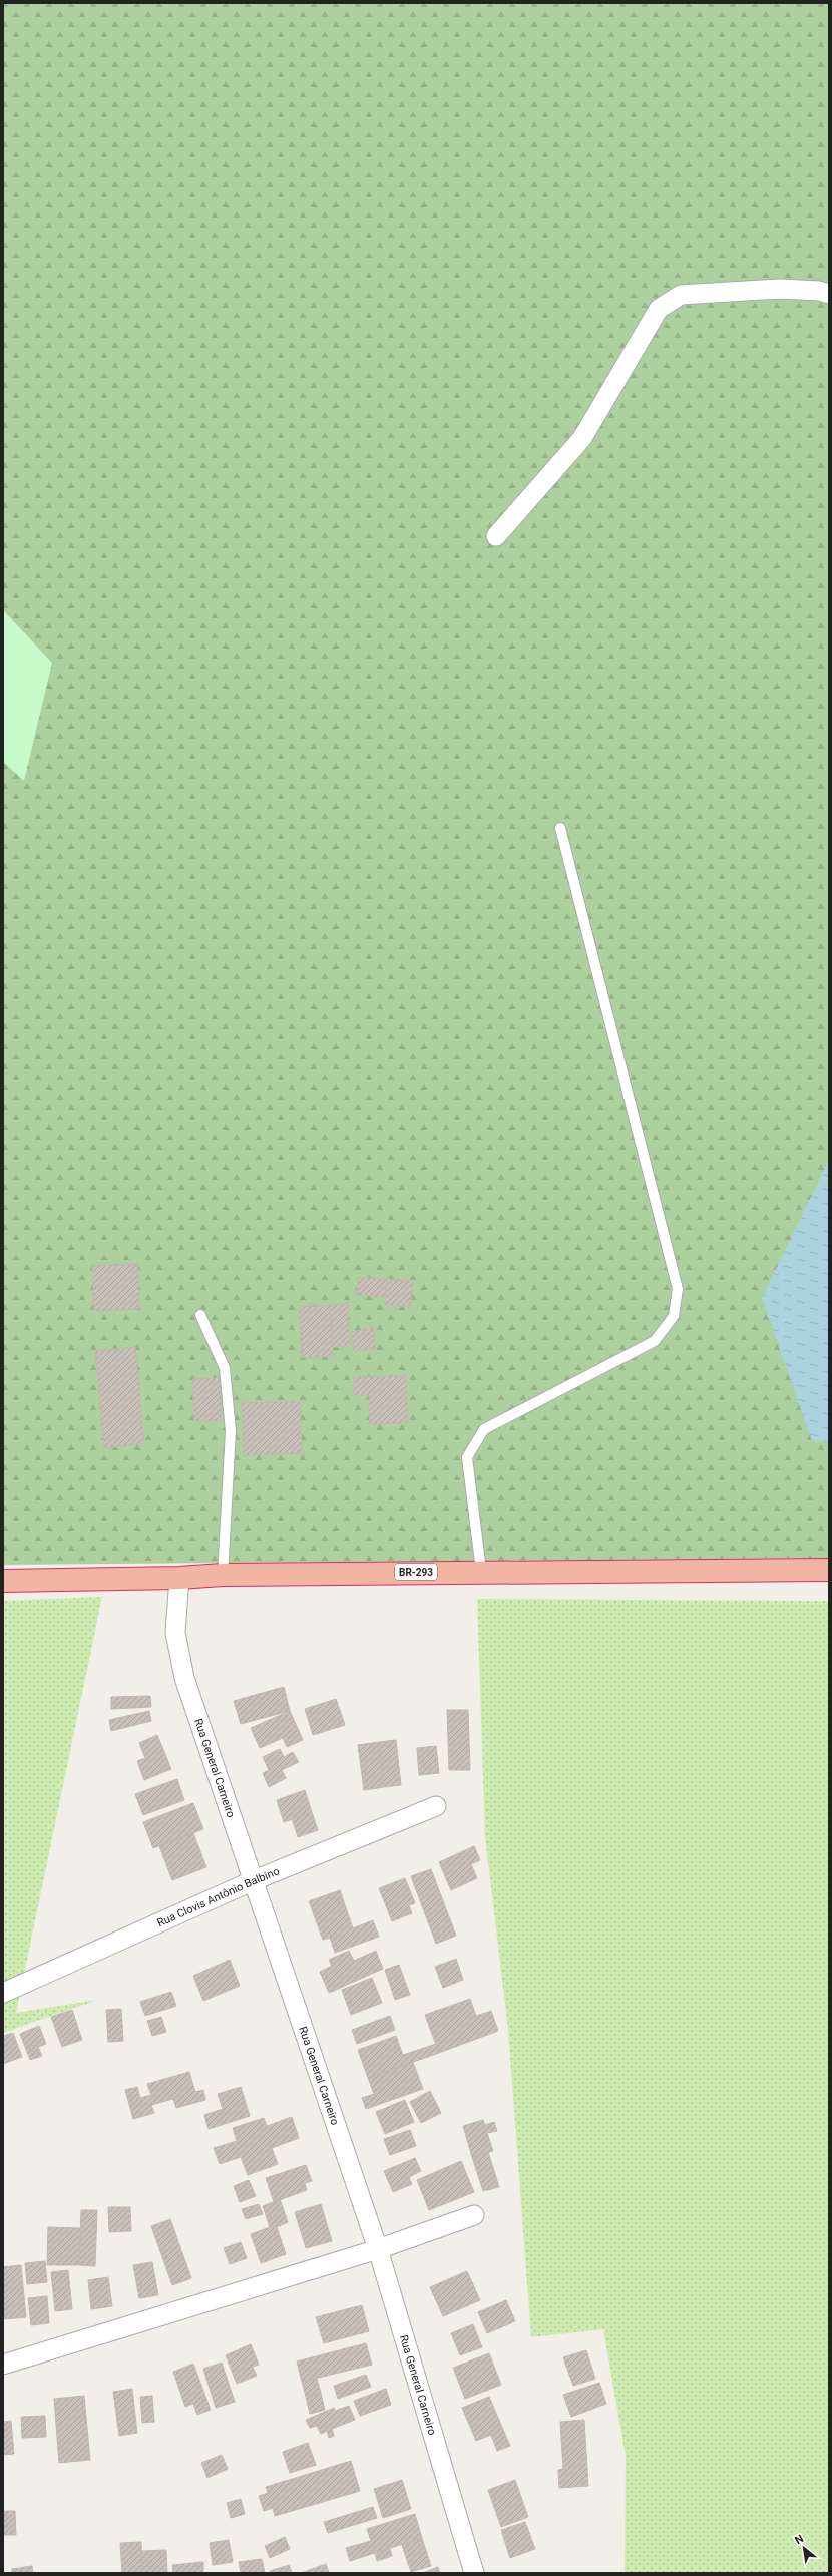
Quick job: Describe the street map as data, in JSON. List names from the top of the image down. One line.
{"streets":{"highway":["BR-293"],"street":["Rua General Carneiro","Rua Clovis Antônio Balbino"]},"crossings":[["BR-293","Rua General Carneiro"],["Rua General Carneiro","Rua Clovis Antônio Balbino"]],"north":"top left"}
